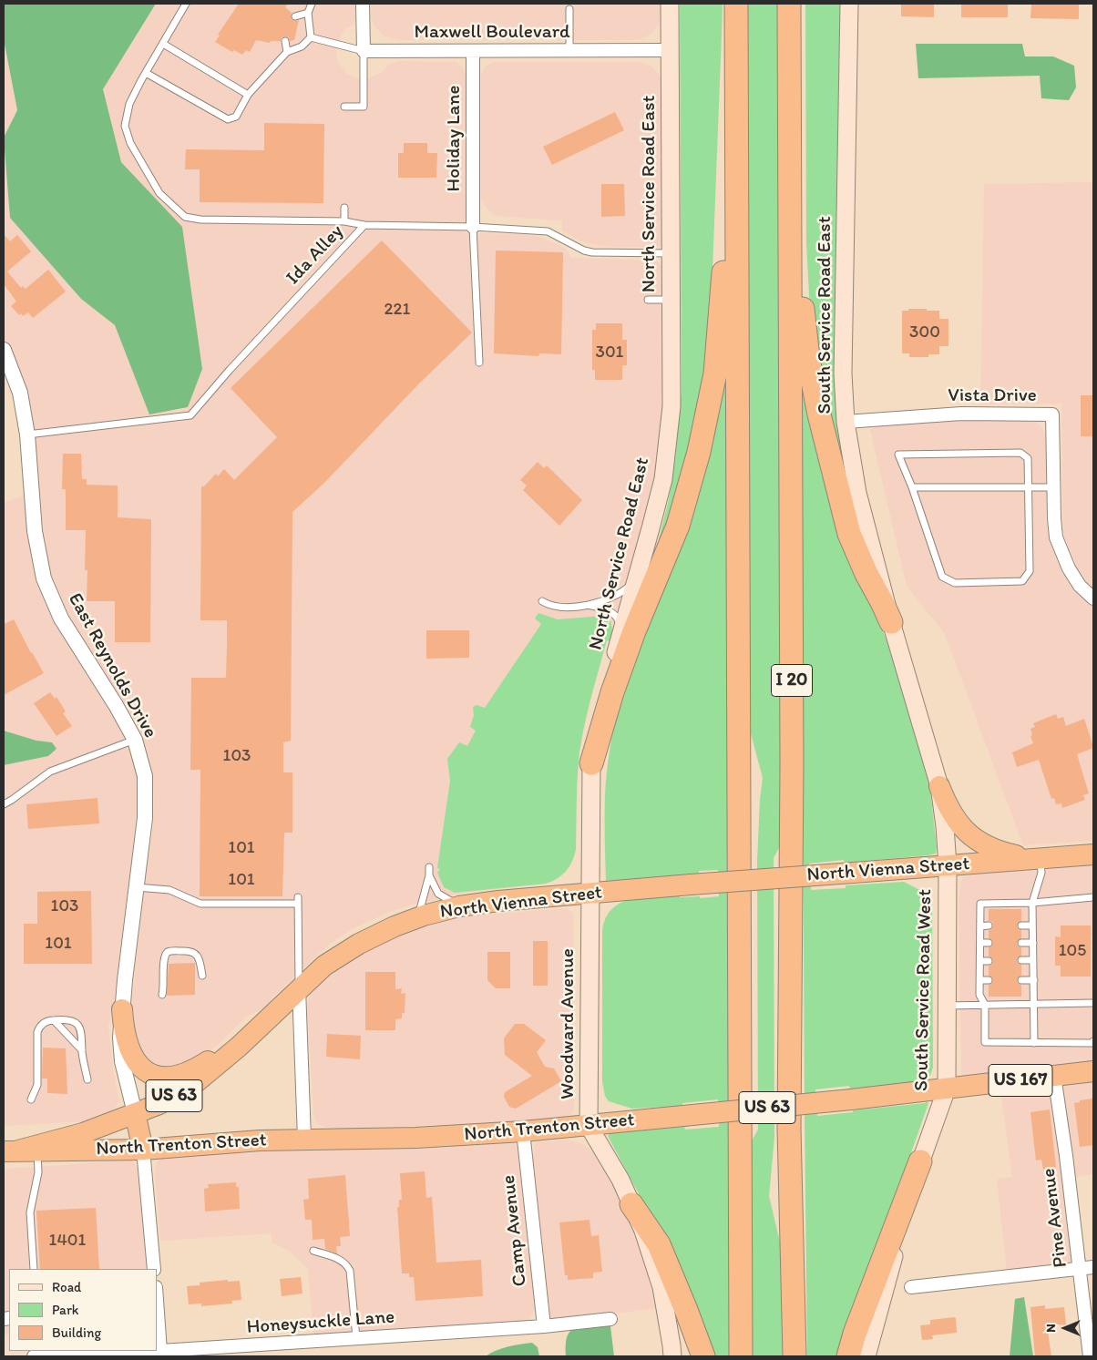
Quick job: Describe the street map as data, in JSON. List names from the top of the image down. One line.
{"streets":{"highway":["I 20","North Vienna Street","US 167","US 63","North Trenton Street"],"main road":["North Service Road East","South Service Road East","South Service Road West","Woodward Avenue"],"street":["Maxwell Boulevard","Holiday Lane","Vista Drive","East Reynolds Drive","Pine Avenue","Camp Avenue","Honeysuckle Lane"],"lane":["Ida Alley"]},"crossings":[["Maxwell Boulevard","Holiday Lane"],["Maxwell Boulevard","North Service Road East"],["Holiday Lane","Ida Alley"],["North Service Road East","Ida Alley"],["North Service Road East","North Vienna Street"],["North Service Road East","Woodward Avenue"],["Ida Alley","East Reynolds Drive"],["South Service Road East","Vista Drive"],["South Service Road East","South Service Road West"],["East Reynolds Drive","North Vienna Street"],["North Vienna Street","South Service Road West"],["North Vienna Street","Woodward Avenue"],["North Vienna Street","North Trenton Street"],["South Service Road West","North Trenton Street"],["Woodward Avenue","North Trenton Street"],["North Trenton Street","Pine Avenue"],["North Trenton Street","Camp Avenue"],["Camp Avenue","Honeysuckle Lane"]],"house_numbers":["221","300","301","103","101","101","103","101","105","1401"],"legend":["Road","Park","Building"],"north":"left"}
